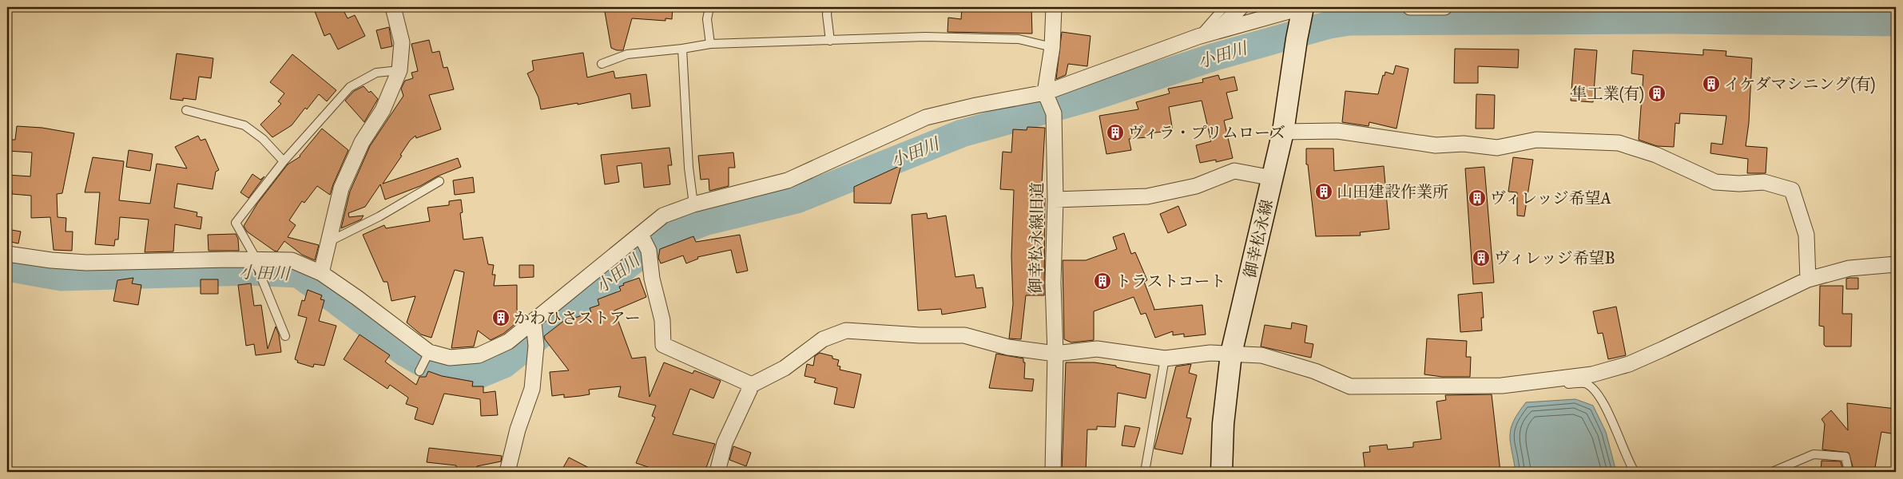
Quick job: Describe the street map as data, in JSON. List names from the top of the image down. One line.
{"streets":{"main road":["御幸松永線"],"street":["御幸松永線旧道"]},"water":["小田川"],"places":{"building":["イケダマシニング(有)","隼工業(有)","ヴィラ・プリムローズ","山田建設作業所","ヴィレッジ希望A","ヴィレッジ希望B","トラストコート","かわひさストアー"]}}
